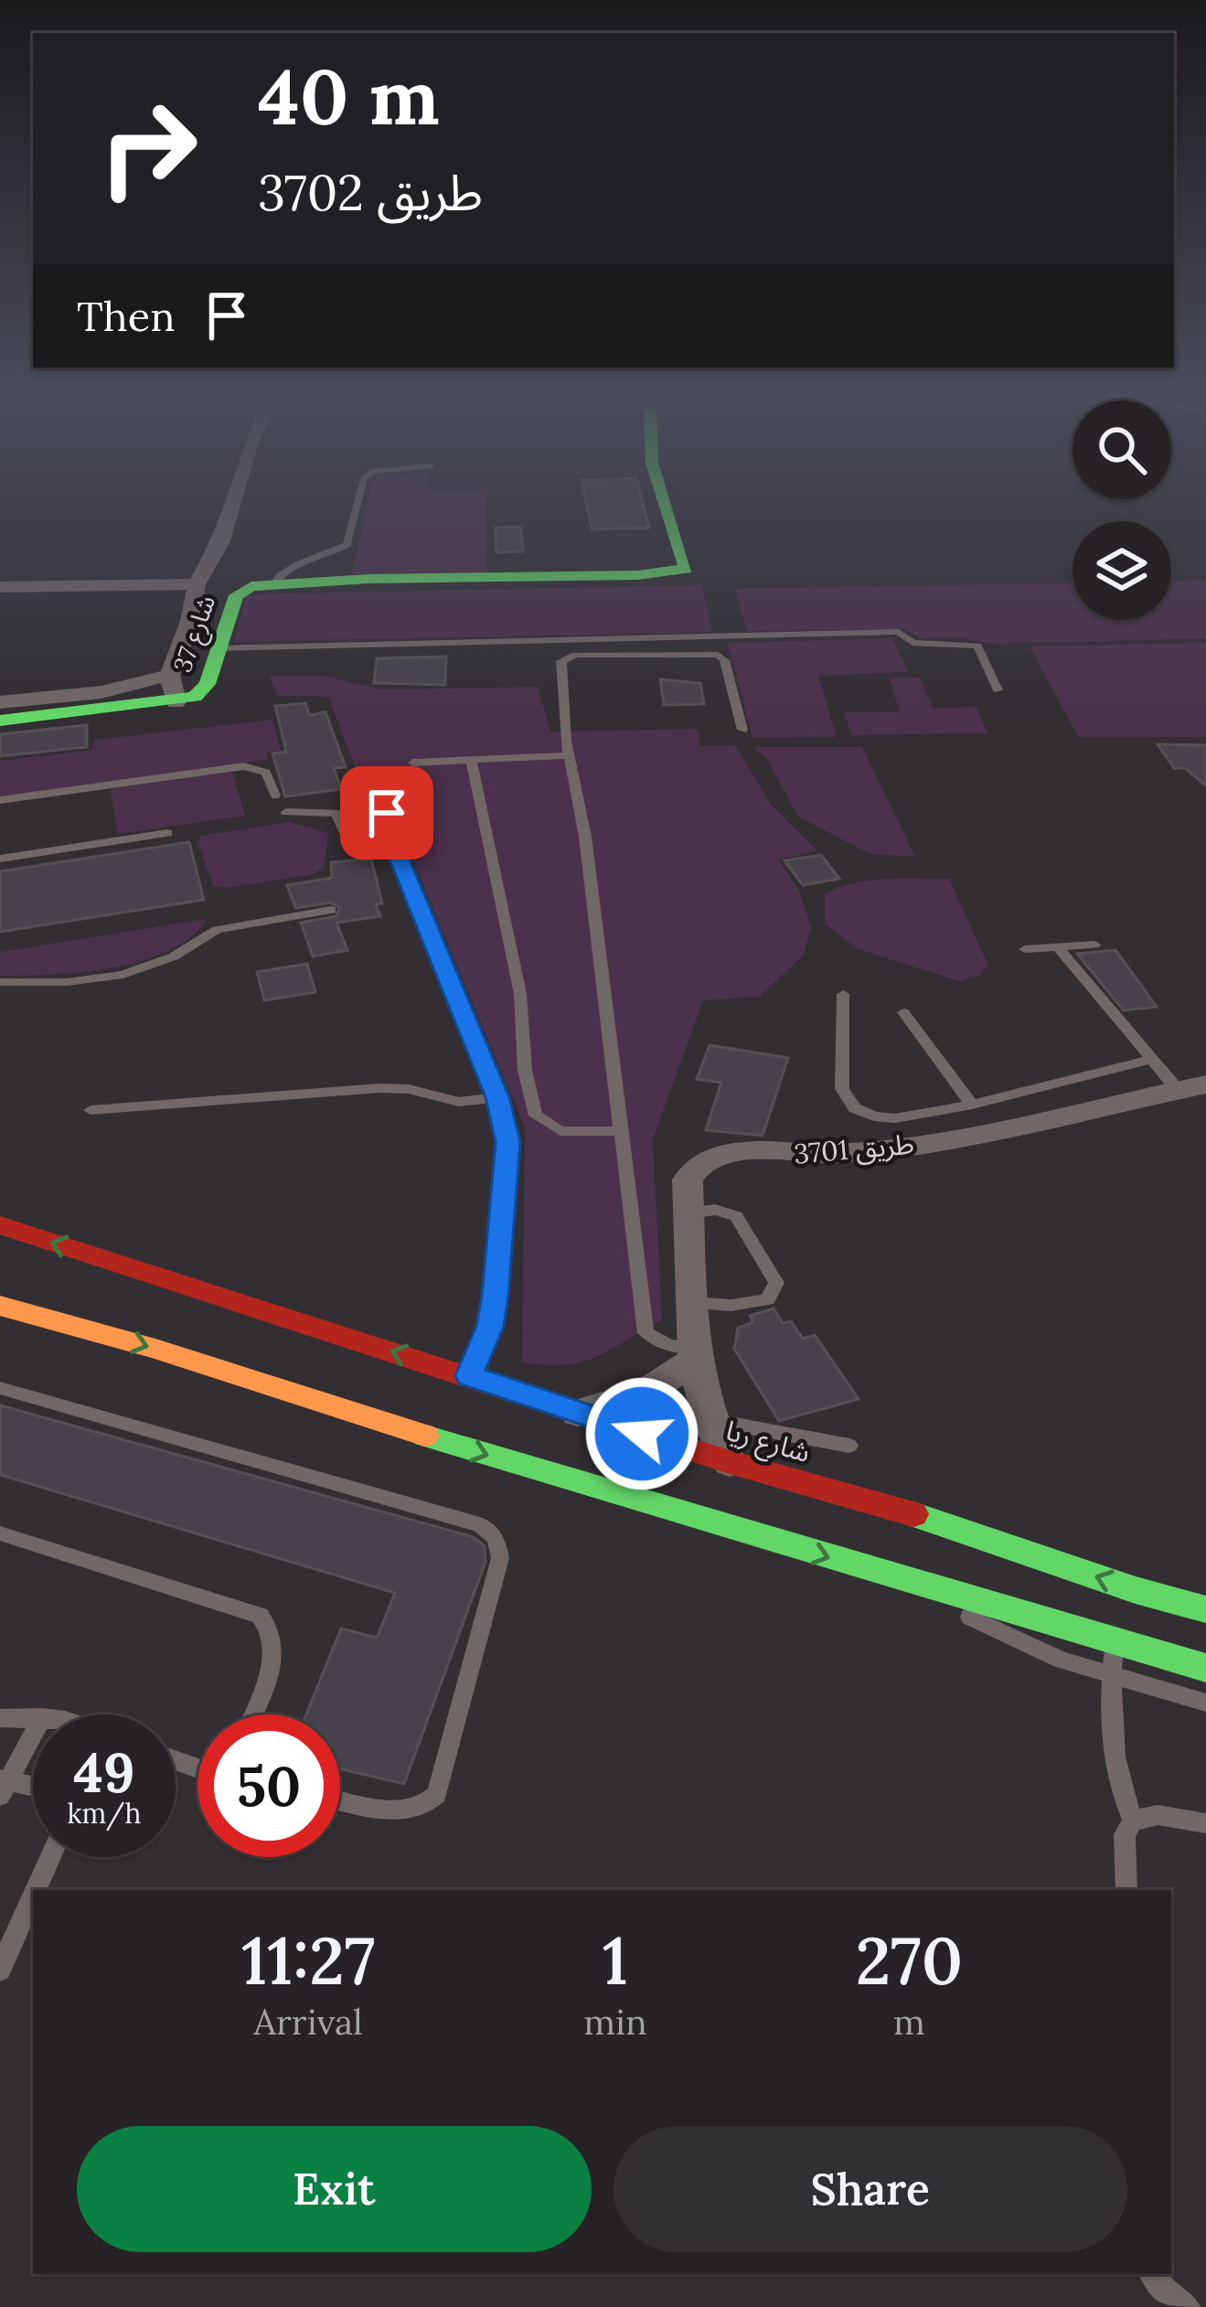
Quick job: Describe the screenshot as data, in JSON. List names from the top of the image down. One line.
{"streets":{"main road":["شارع 37","شارع ريا"],"street":["طريق 3701"]},"crossings":[["طريق 3701","شارع ريا"]],"page":{"turn":["40 m","طريق 3702"],"then":"Then","speed":"49 km/h","limit":"50","eta":["11:27","Arrival","1","min","270","m"],"buttons":["Exit","Share"]}}
